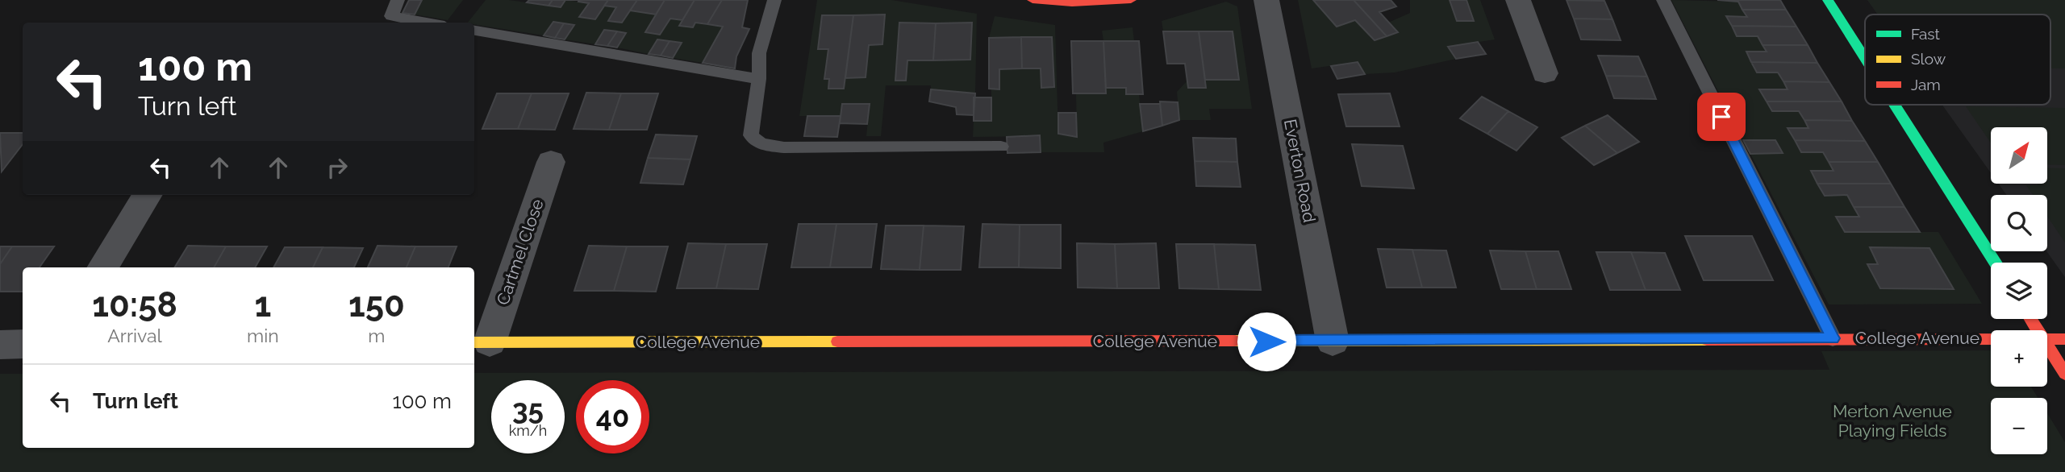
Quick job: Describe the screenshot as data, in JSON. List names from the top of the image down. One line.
{"streets":{"street":["Everton Road","Cartmel Close","College Avenue"]},"crossings":[["Everton Road","College Avenue"],["Cartmel Close","College Avenue"]],"parks":["Merton Avenue Playing Fields"],"legend":["Fast","Slow","Jam"],"north":"top right","page":{"turn":["100 m","Turn left"],"map_buttons":["+","−"],"eta":["10:58","Arrival","1","min","150","m"],"list":[{"name":"Turn left","value":"100 m"}],"speed":"35 km/h","limit":"40"}}
